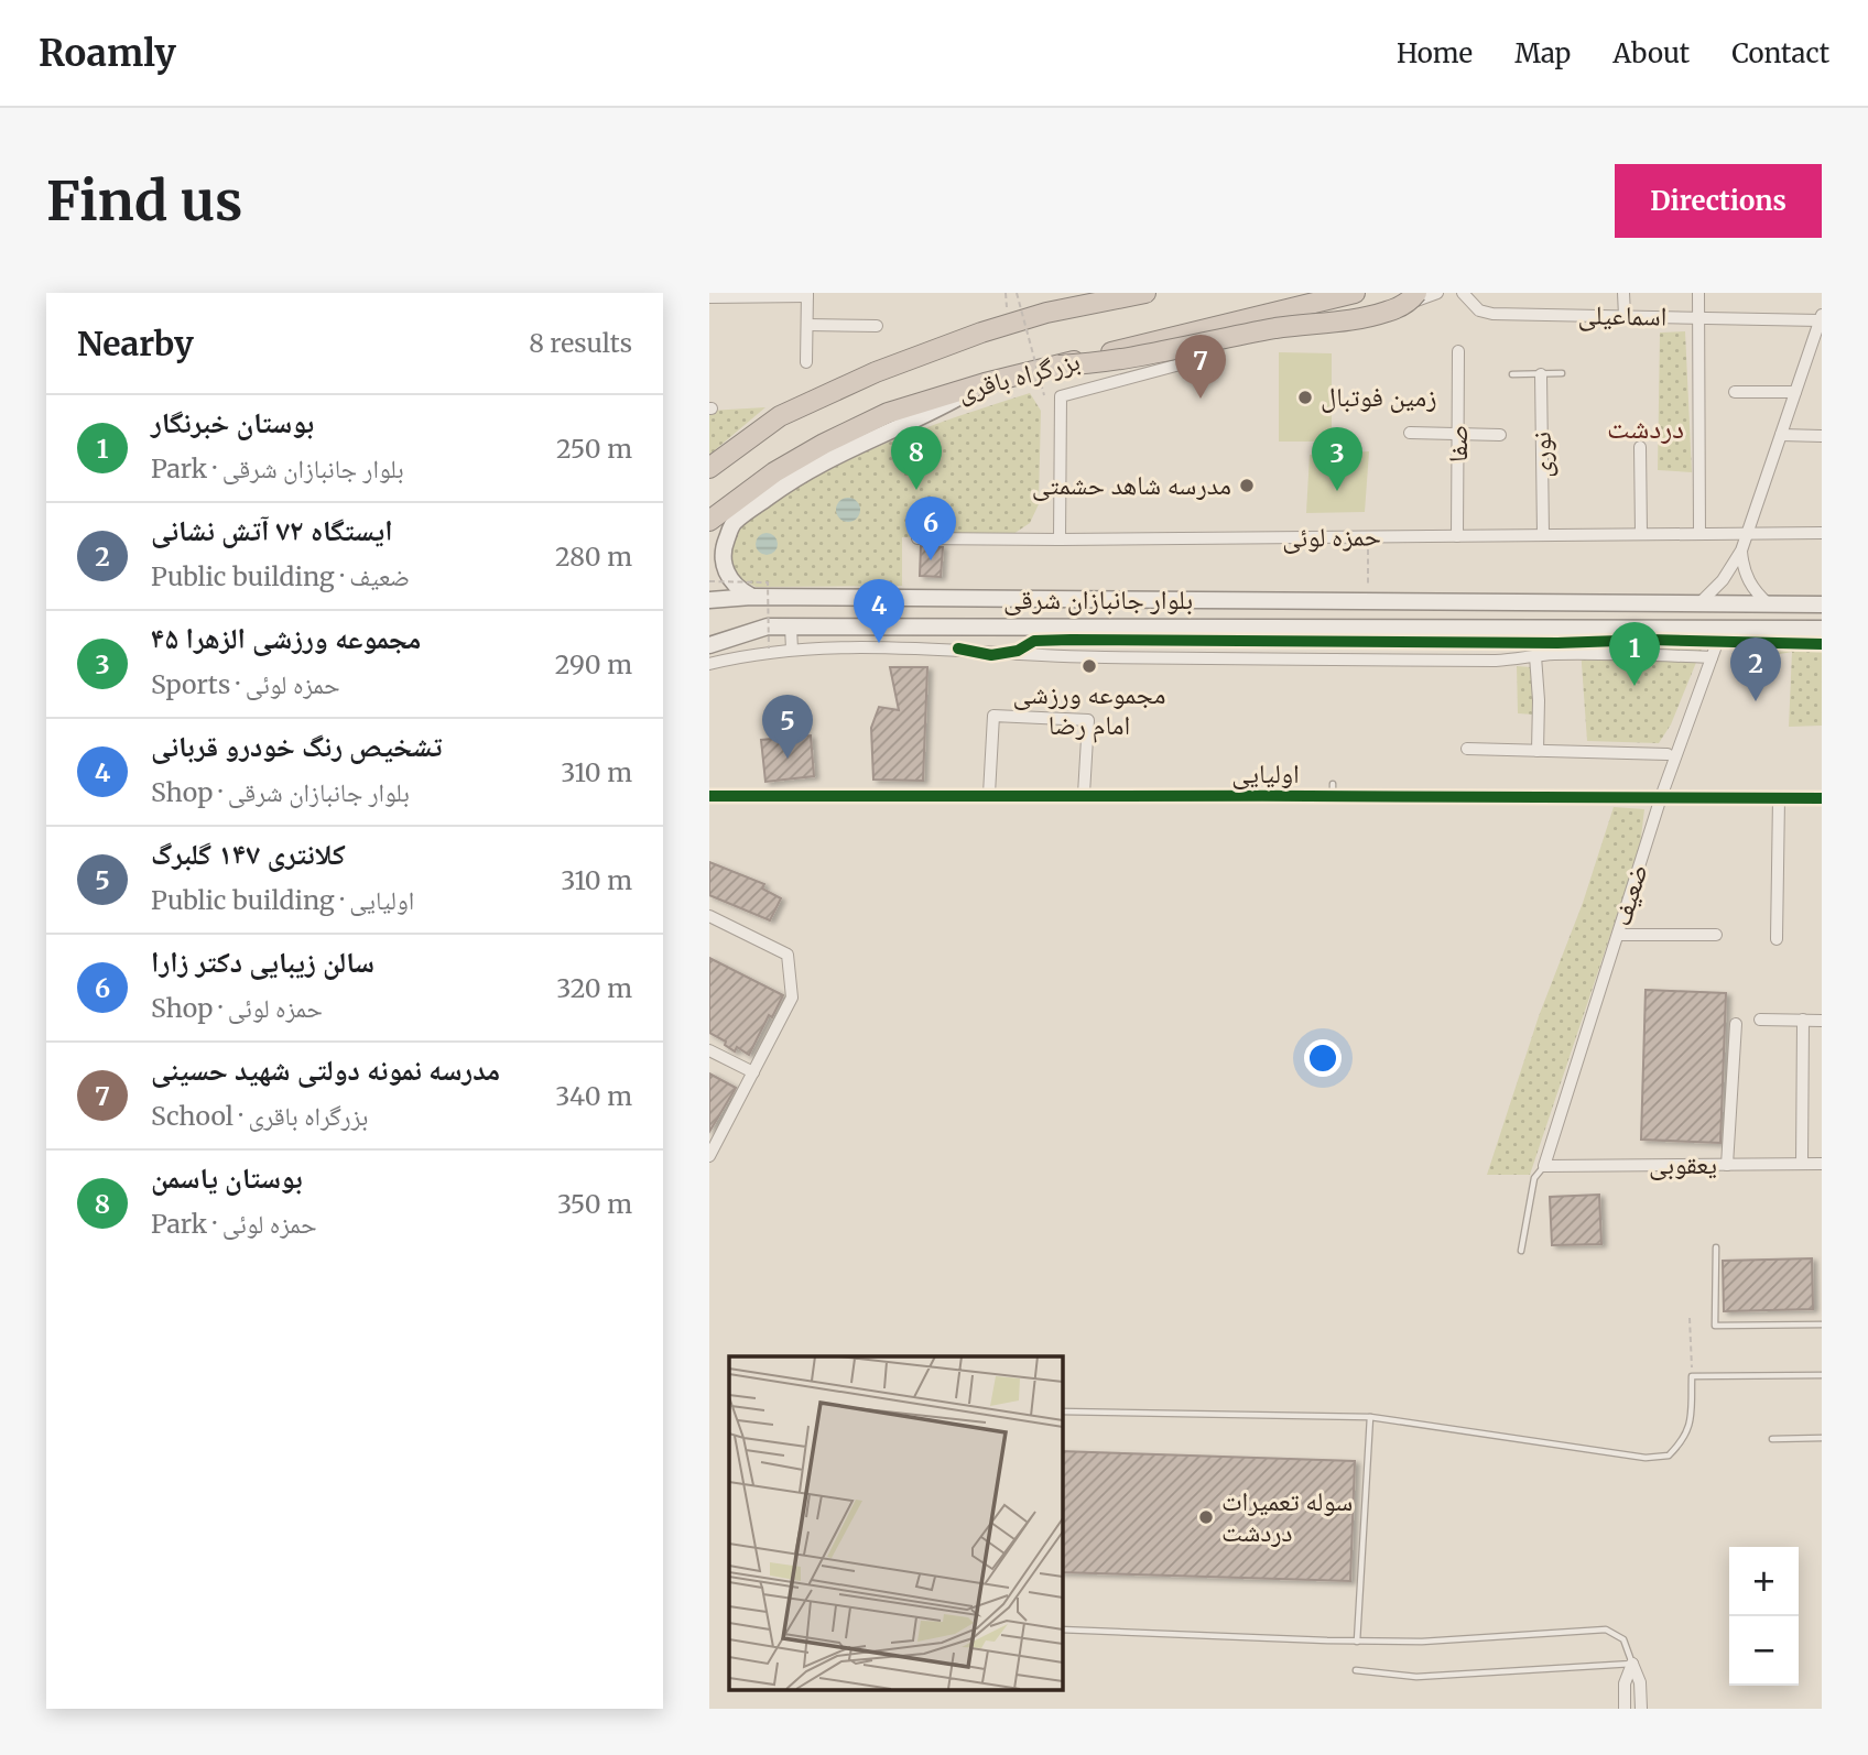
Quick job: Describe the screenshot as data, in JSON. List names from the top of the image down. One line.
{"streets":{"highway":["بزرگراه باقری"],"main road":["بلوار جانبازان شرقی"],"street":["اسماعیلی","صفا","نوری","حمزه لوئی","اولیایی","ضعیف","یعقوبی"]},"crossings":[["صفا","حمزه لوئی"],["نوری","حمزه لوئی"],["بلوار جانبازان شرقی","ضعیف"],["اولیایی","ضعیف"],["ضعیف","یعقوبی"]],"districts":["دردشت"],"places":["زمین فوتبال","مدرسه شاهد حشمتی","مجموعه ورزشی امام رضا","سوله تعمیرات دردشت"],"page":{"header":"Roamly","nav":["Home","Map","About","Contact"],"buttons":"Directions","title":"Find us","heading":["Nearby","8 results"],"pins":["7","8","3","6","4","1","2","5"],"list":[{"mark":"1","name":"بوستان خبرنگار","note":"Park · بلوار جانبازان شرقی","value":"250 m"},{"mark":"2","name":"ایستگاه ۷۲ آتش نشانی","note":"Public building · ضعیف","value":"280 m"},{"mark":"3","name":"مجموعه ورزشی الزهرا ۴۵","note":"Sports · حمزه لوئی","value":"290 m"},{"mark":"4","name":"تشخیص رنگ خودرو قربانی","note":"Shop · بلوار جانبازان شرقی","value":"310 m"},{"mark":"5","name":"کلانتری ۱۴۷ گلبرگ","note":"Public building · اولیایی","value":"310 m"},{"mark":"6","name":"سالن زیبایی دکتر زارا","note":"Shop · حمزه لوئی","value":"320 m"},{"mark":"7","name":"مدرسه نمونه دولتی شهید حسینی","note":"School · بزرگراه باقری","value":"340 m"},{"mark":"8","name":"بوستان یاسمن","note":"Park · حمزه لوئی","value":"350 m"}],"map_buttons":["+","−"]}}
